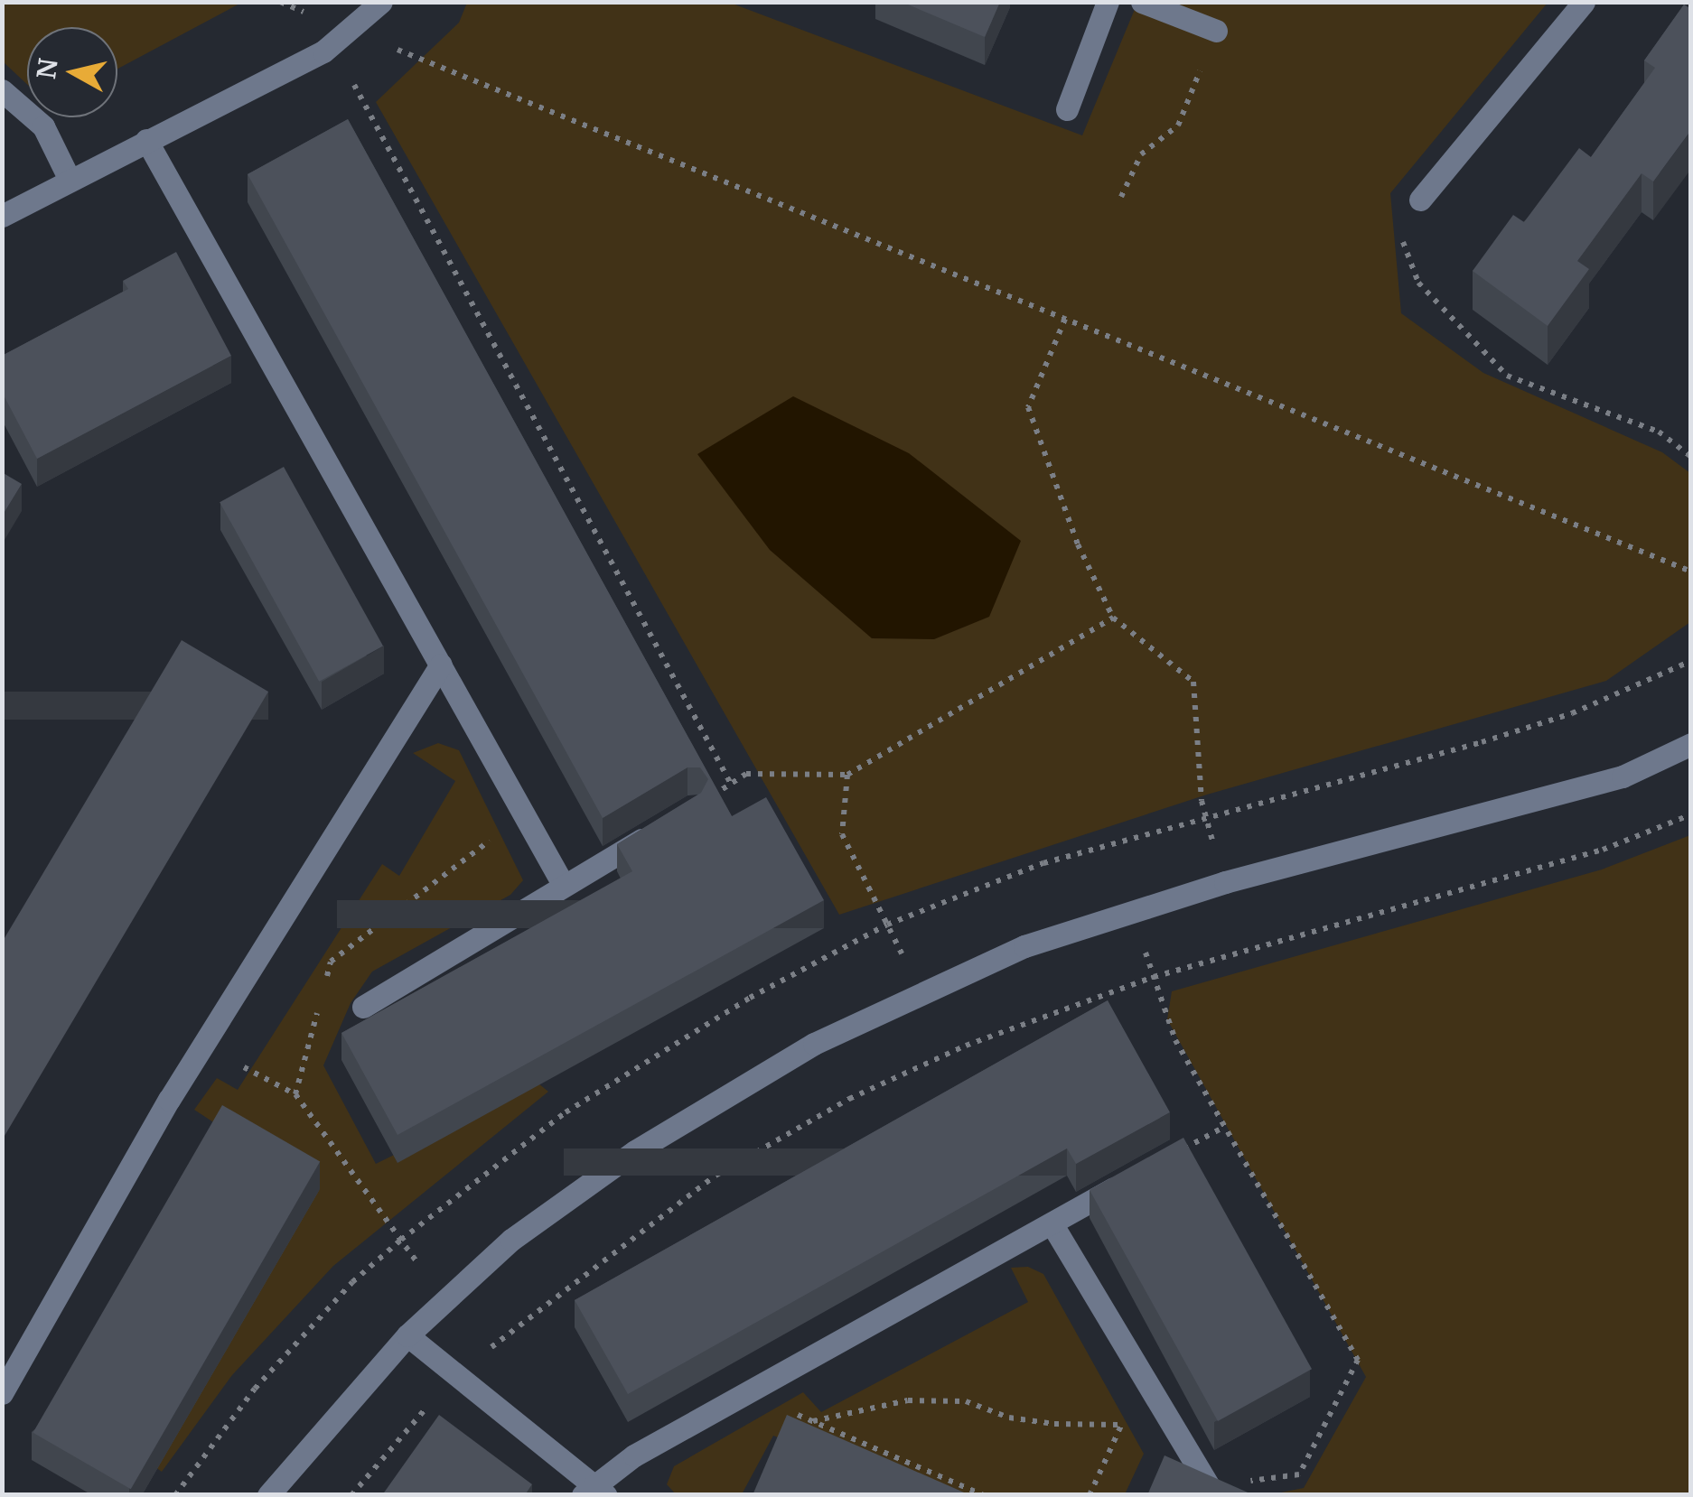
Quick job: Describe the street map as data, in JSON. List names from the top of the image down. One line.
{"north":"left"}
